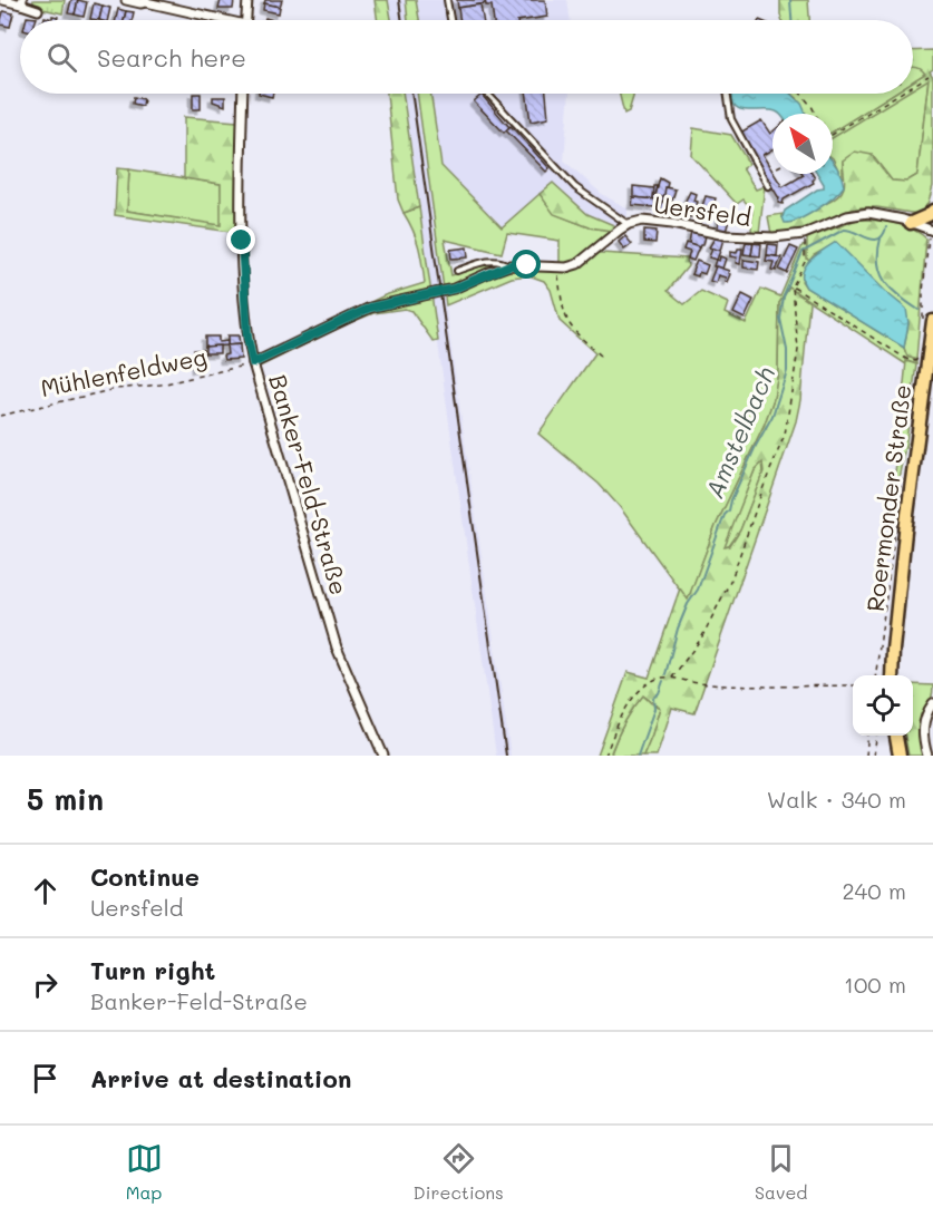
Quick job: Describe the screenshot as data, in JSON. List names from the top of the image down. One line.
{"streets":{"main road":["Roermonder Straße"],"street":["Uersfeld","Banker-Feld-Straße"],"path":["Mühlenfeldweg"]},"crossings":[["Uersfeld","Mühlenfeldweg"],["Uersfeld","Banker-Feld-Straße"],["Mühlenfeldweg","Banker-Feld-Straße"]],"water":["Amstelbach"],"north":"top left","page":{"search":"Search here","heading":["5 min","Walk · 340 m"],"list":[["Continue","Uersfeld","240 m"],["Turn right","Banker-Feld-Straße","100 m"],"Arrive at destination"],"nav":["Map","Directions","Saved"]}}
